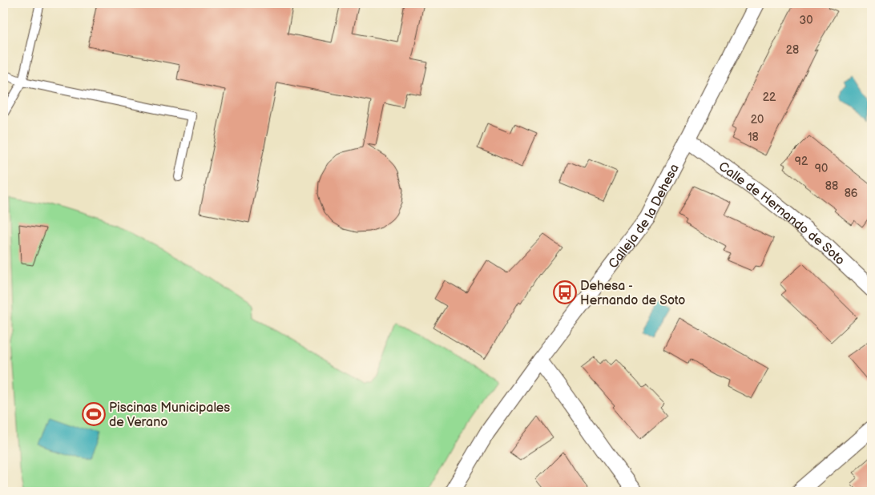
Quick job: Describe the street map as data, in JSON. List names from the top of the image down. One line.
{"streets":{"street":["Calle de Hernando de Soto","Calleja de la Dehesa"]},"crossings":[["Calle de Hernando de Soto","Calleja de la Dehesa"]],"places":{"bus stop":["Dehesa - Hernando de Soto"],"sports":["Piscinas Municipales de Verano"]},"house_numbers":["30","28","22","20","18","92","90","88","86"]}
